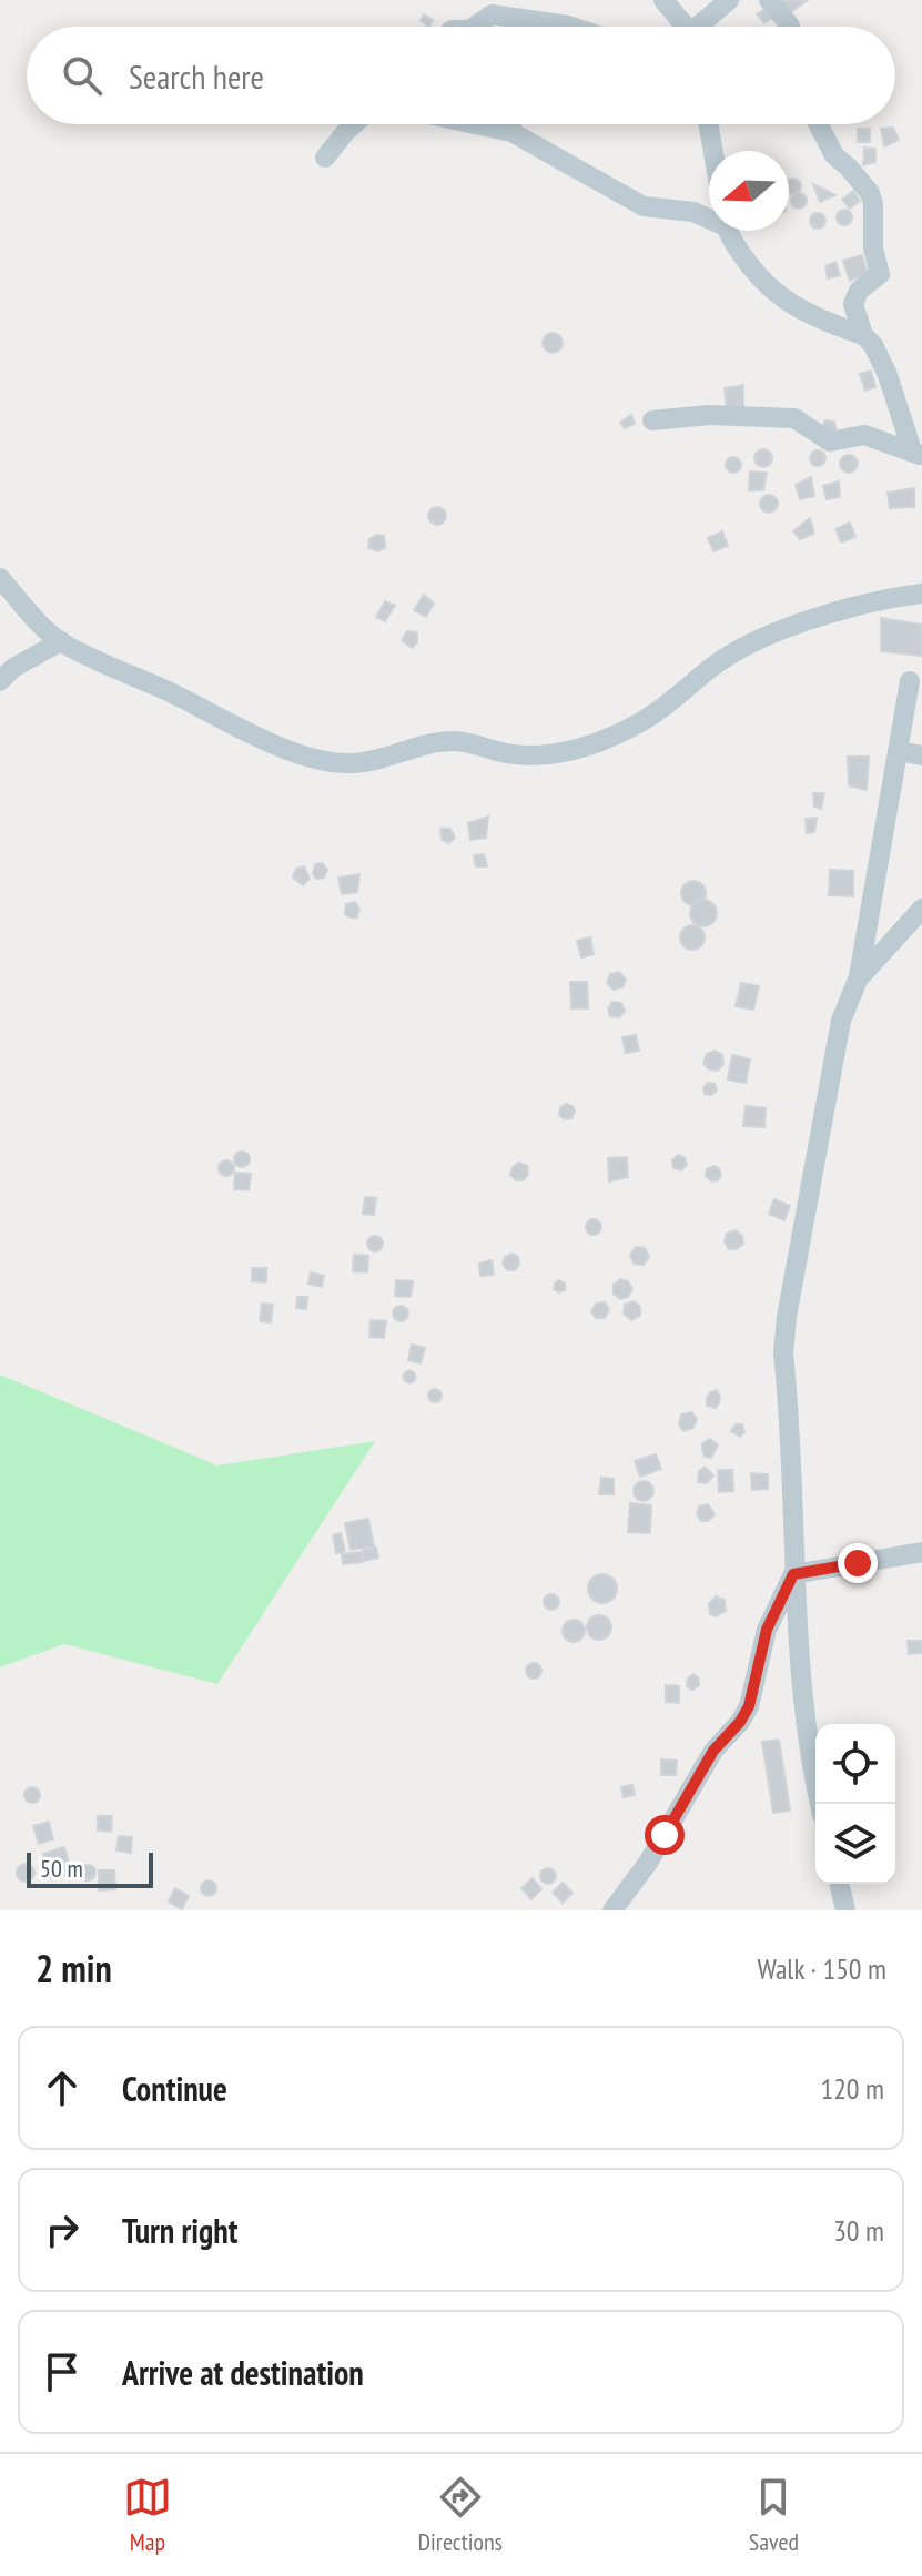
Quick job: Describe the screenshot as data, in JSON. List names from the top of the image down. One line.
{"scale_bar":"50 m","north":"left","page":{"search":"Search here","scale":"50 m","heading":["2 min","Walk · 150 m"],"list":[["Continue","120 m"],["Turn right","30 m"],"Arrive at destination"],"nav":["Map","Directions","Saved"]}}
